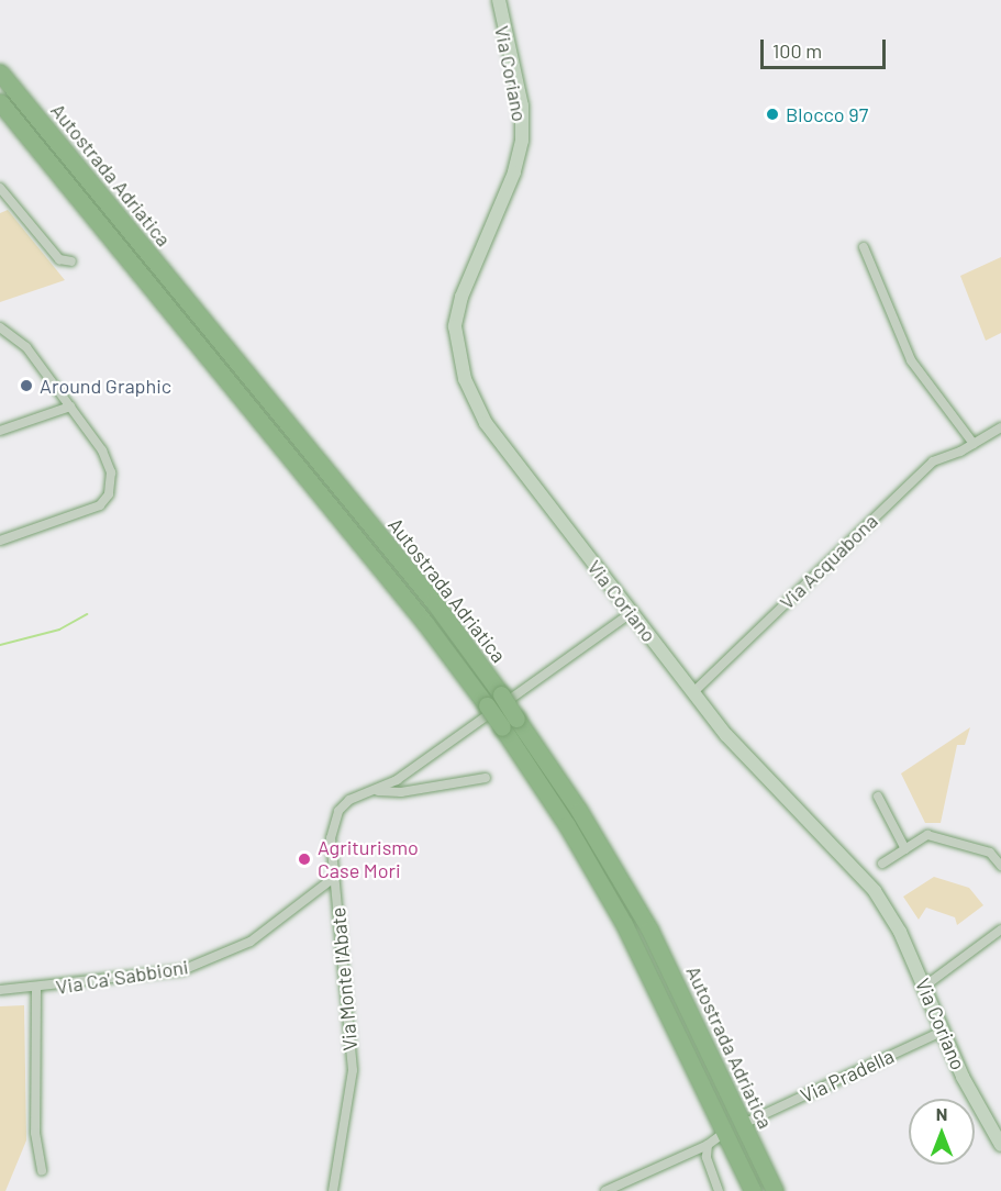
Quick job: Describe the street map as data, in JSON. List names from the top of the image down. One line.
{"streets":{"highway":["Autostrada Adriatica"],"main road":["Via Coriano"],"street":["Via Acquabona","Via Ca' Sabbioni","Via Monte l'Abate","Via Pradella"]},"crossings":[["Via Coriano","Via Acquabona"],["Via Coriano","Via Monte l'Abate"],["Via Coriano","Via Pradella"],["Via Ca' Sabbioni","Via Monte l'Abate"]],"places":["Blocco 97","Around Graphic","Agriturismo Case Mori"],"scale_bar":"100 m","north":"top"}
